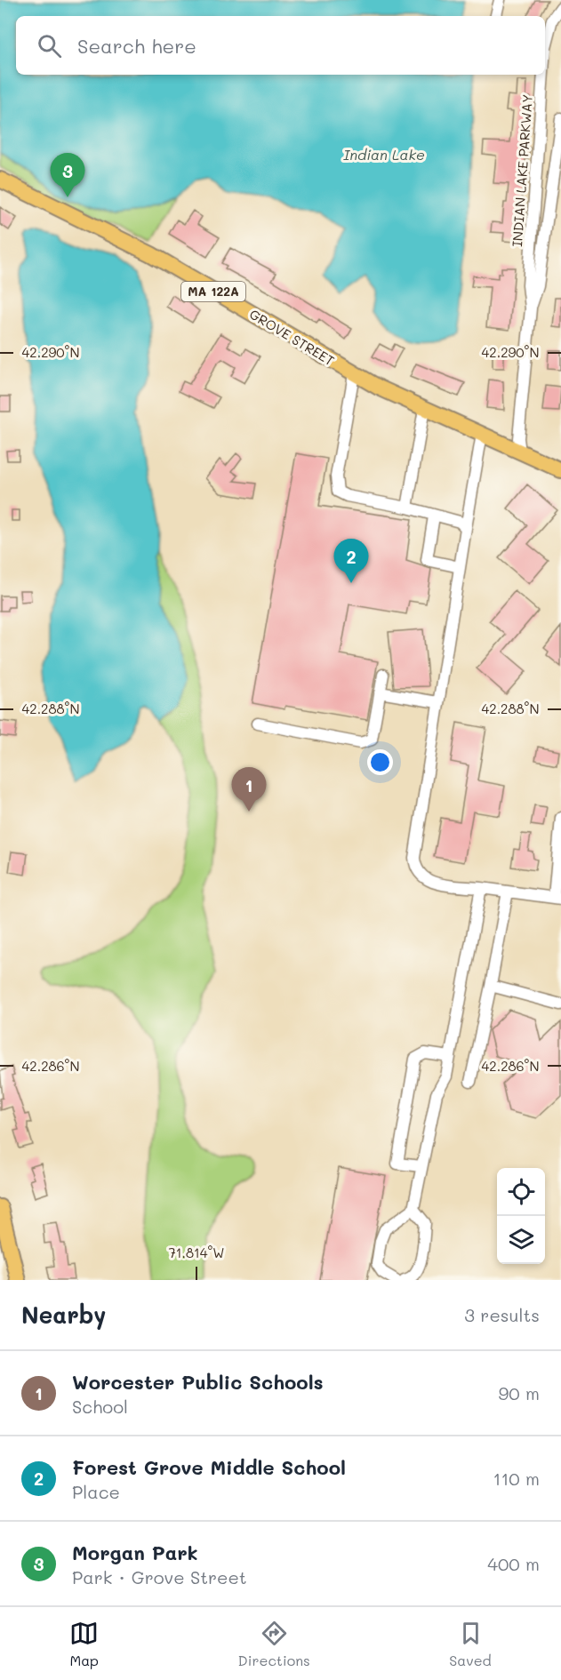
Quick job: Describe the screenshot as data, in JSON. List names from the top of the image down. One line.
{"streets":{"main road":["MA 122A","GROVE STREET"],"street":["INDIAN LAKE PARKWAY"]},"crossings":[["INDIAN LAKE PARKWAY","GROVE STREET"]],"water":["Indian Lake"],"page":{"search":"Search here","pins":["3","2","1"],"heading":["Nearby","3 results"],"list":[{"mark":"1","name":"Worcester Public Schools","note":"School","value":"90 m"},{"mark":"2","name":"Forest Grove Middle School","note":"Place","value":"110 m"},{"mark":"3","name":"Morgan Park","note":"Park · Grove Street","value":"400 m"}],"nav":["Map","Directions","Saved"]},"coordinates":["42.290°N","42.288°N","42.286°N","71.814°W"]}
